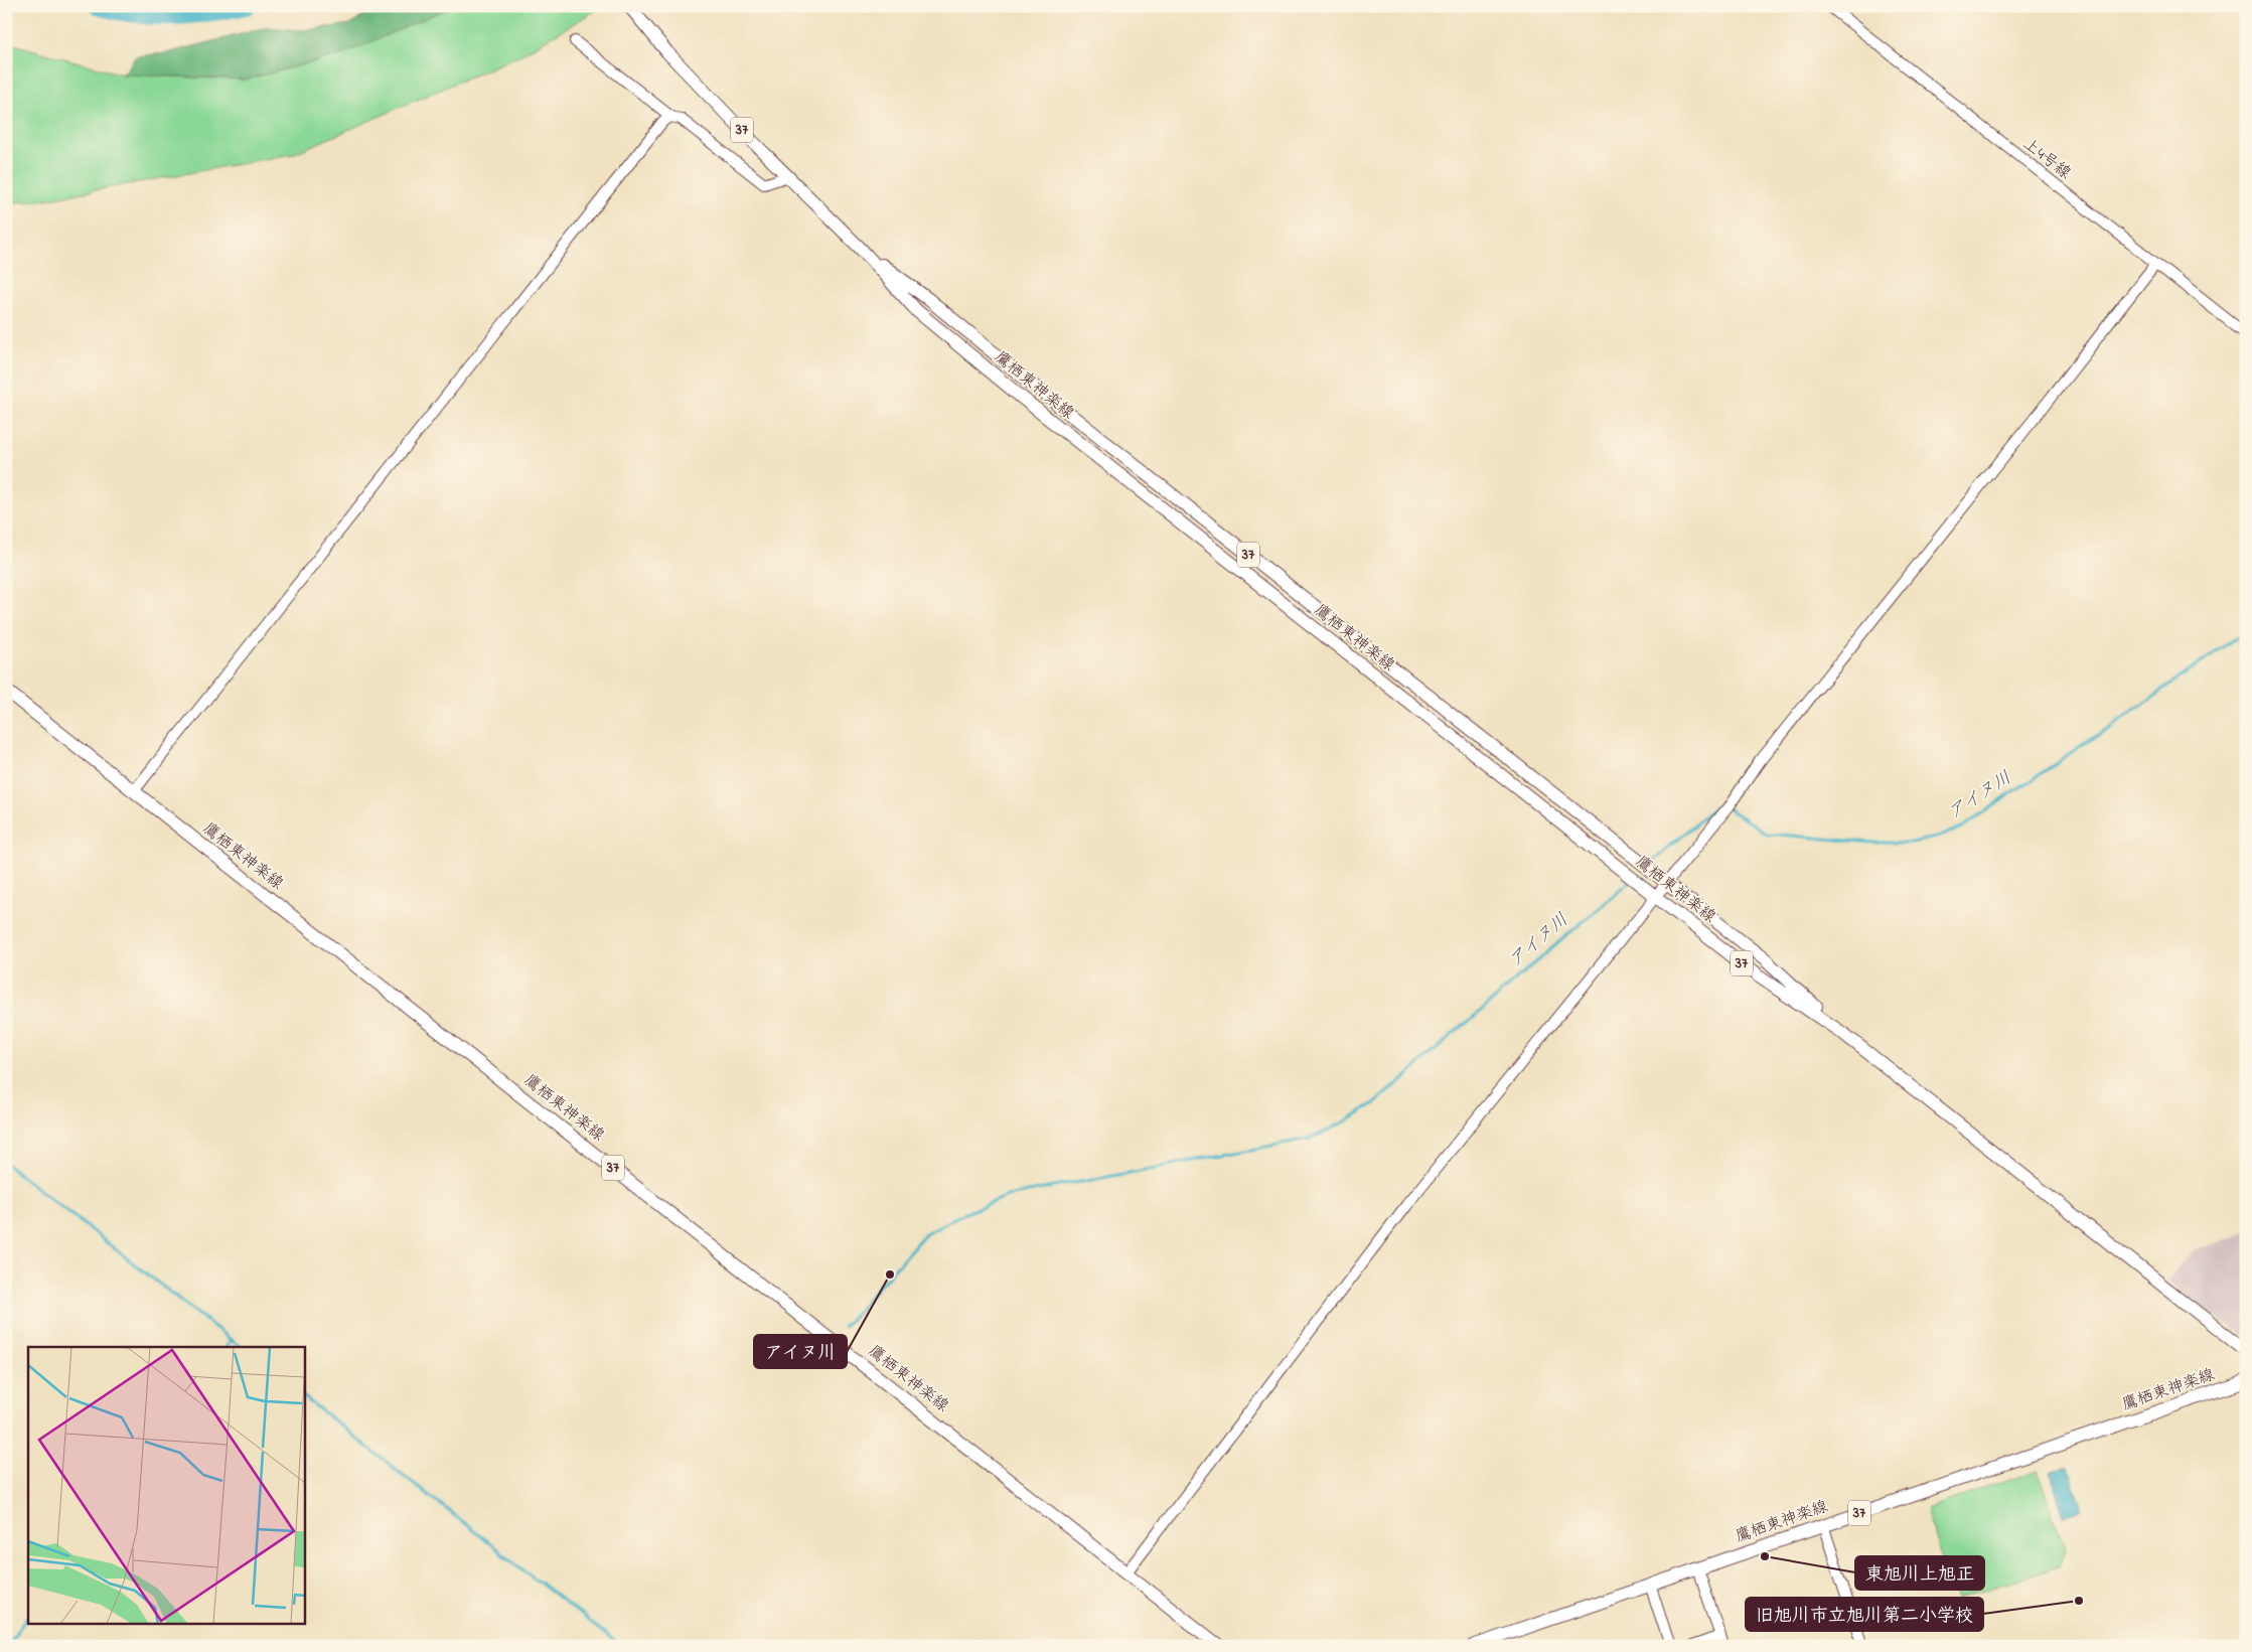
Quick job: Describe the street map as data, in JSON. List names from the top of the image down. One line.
{"streets":{"main road":["37","鷹栖東神楽線"],"street":["上4号線"]},"water":["アイヌ川"],"places":["アイヌ川","東旭川上旭正","旧旭川市立旭川第二小学校"]}
